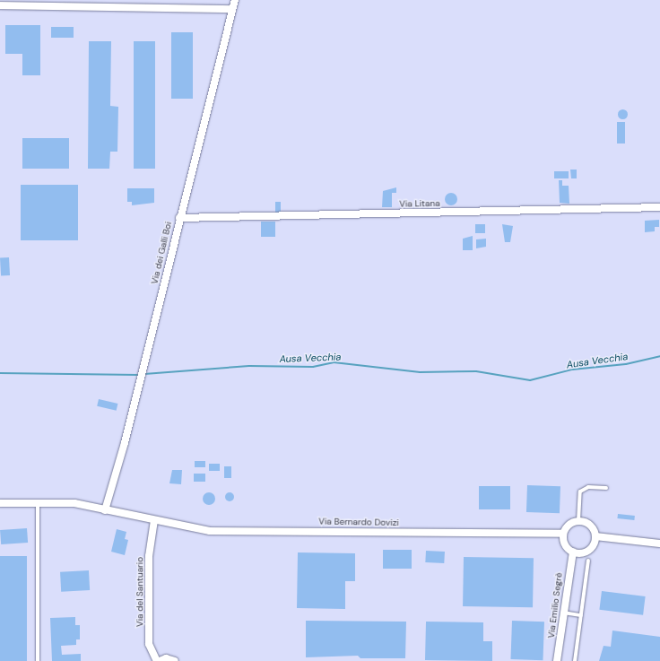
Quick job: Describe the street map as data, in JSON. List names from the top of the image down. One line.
{"streets":{"street":["Via Litana","Via dei Galli Boi","Via Bernardo Dovizi","Via del Santuario","Via Emilio Segrè"]},"crossings":[["Via Litana","Via dei Galli Boi"],["Via dei Galli Boi","Via Bernardo Dovizi"],["Via Bernardo Dovizi","Via del Santuario"],["Via Bernardo Dovizi","Via Emilio Segrè"]],"water":["Ausa Vecchia"]}
